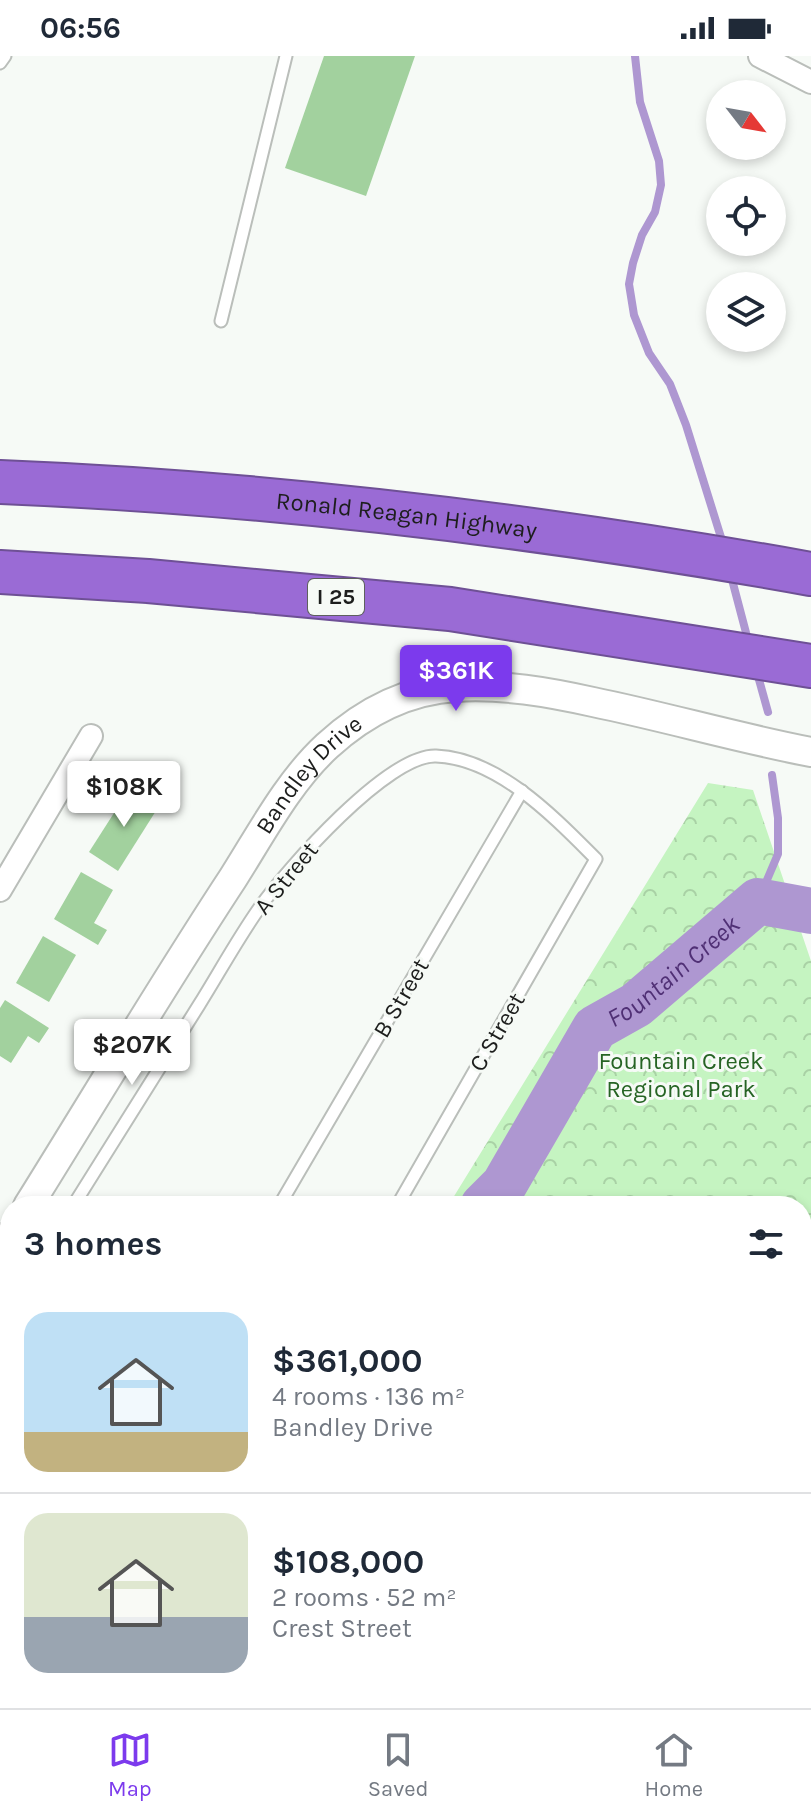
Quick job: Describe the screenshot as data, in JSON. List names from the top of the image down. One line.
{"streets":{"highway":["Ronald Reagan Highway","I 25"],"street":["Bandley Drive"],"lane":["A Street","B Street","C Street"]},"crossings":[["A Street","B Street"],["A Street","C Street"]],"water":["Fountain Creek"],"parks":["Fountain Creek Regional Park"],"north":"bottom right","page":{"status":"06:56","price":["$361K","$108K","$207K"],"heading":"3 homes","list":[{"name":"$361,000","note":"4 rooms · 136 m² · Bandley Drive"},{"name":"$108,000","note":"2 rooms · 52 m² · Crest Street"}],"tabs":["Map","Saved","Home"]}}
